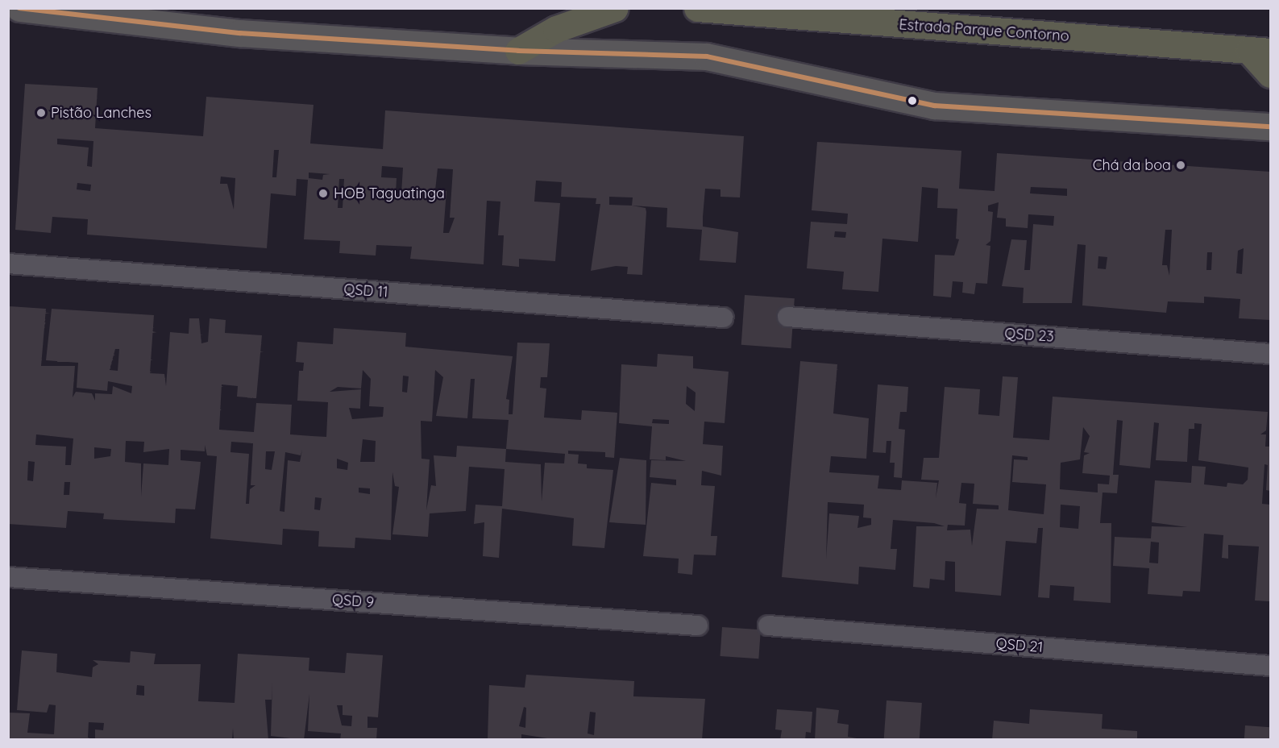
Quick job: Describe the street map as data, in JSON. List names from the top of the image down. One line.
{"streets":{"highway":["Estrada Parque Contorno"],"street":["QSD 11","QSD 23","QSD 9","QSD 21"]},"places":["Pistão Lanches","Chá da boa","HOB Taguatinga"]}
